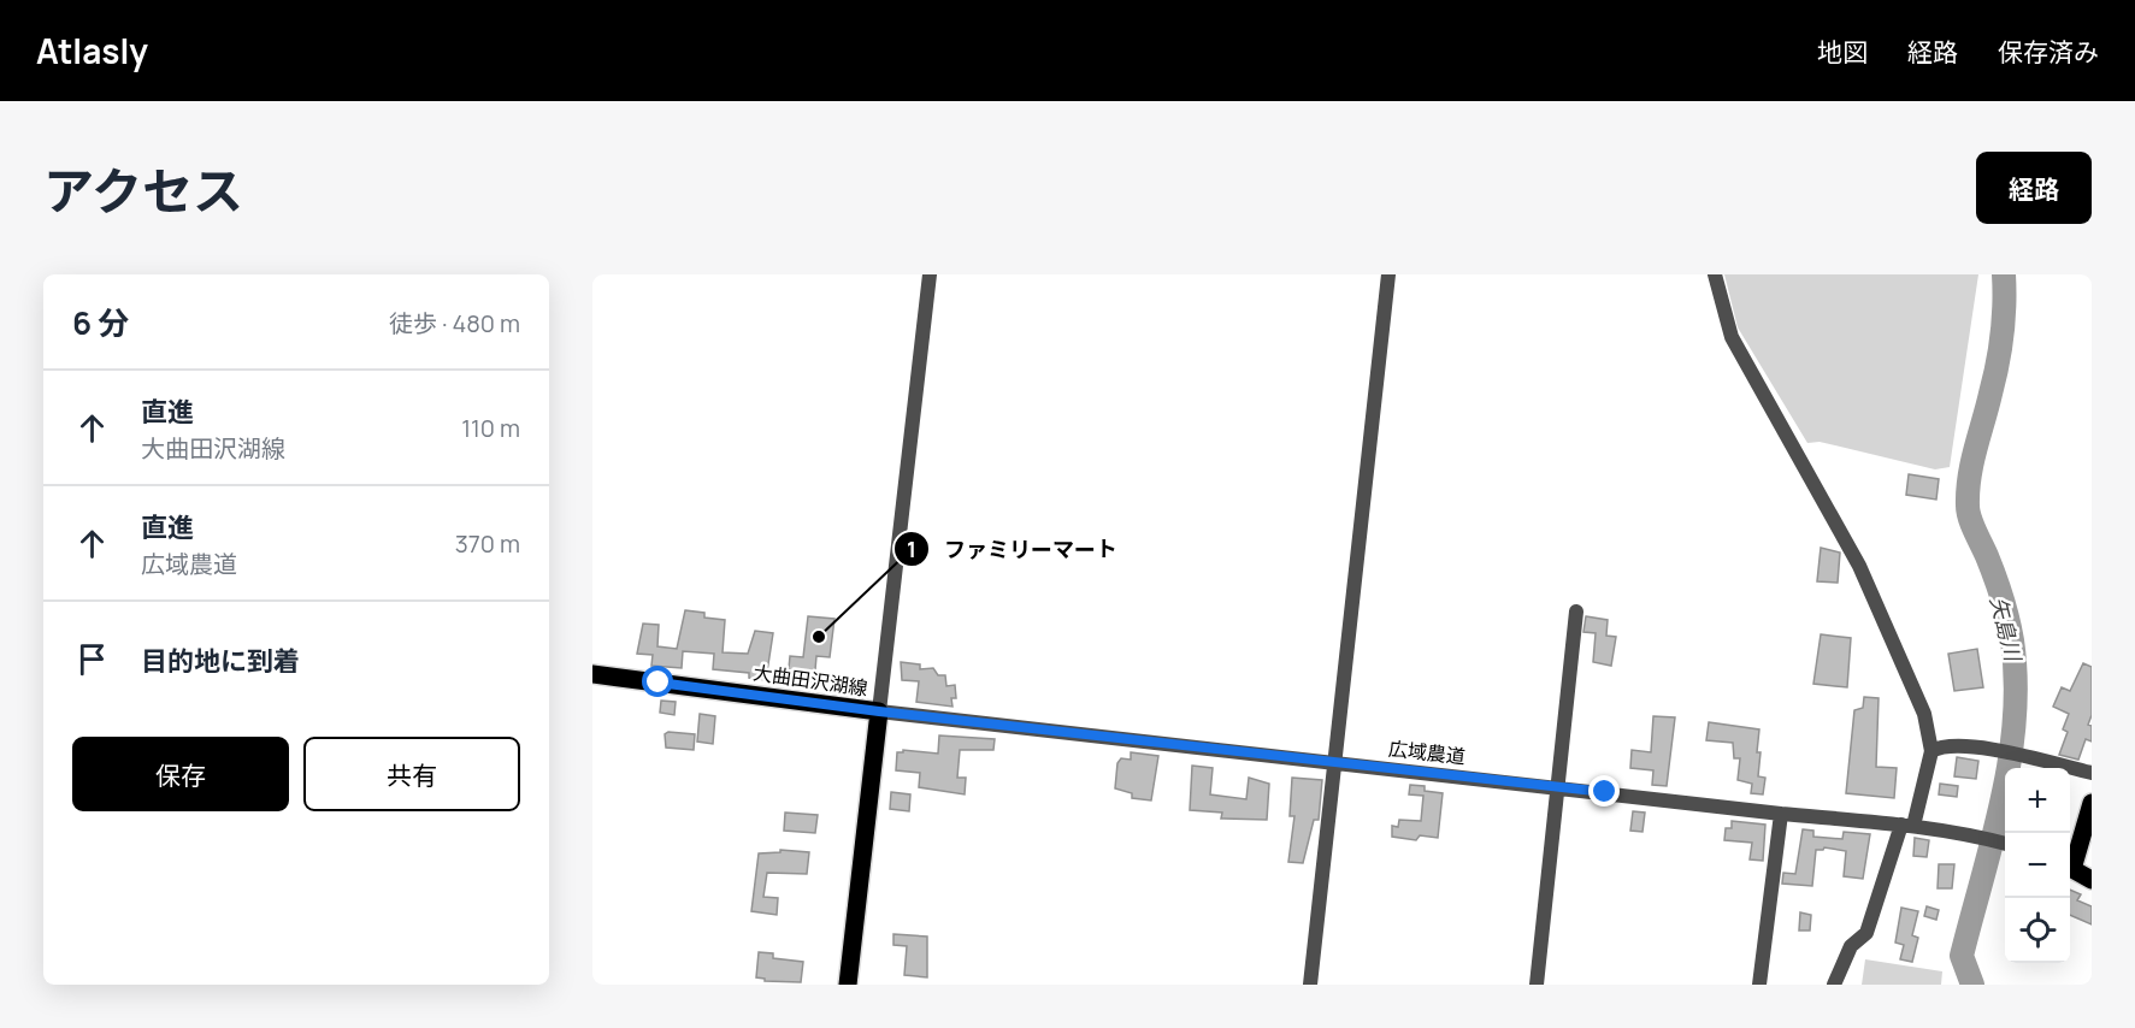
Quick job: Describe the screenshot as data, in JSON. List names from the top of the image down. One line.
{"streets":{"main road":["大曲田沢湖線"],"street":["広域農道"]},"crossings":[["大曲田沢湖線","広域農道"]],"water":["矢島川"],"places":["ファミリーマート"],"page":{"header":"Atlasly","nav":["地図","経路","保存済み"],"title":"アクセス","buttons":["経路",["保存","共有"]],"heading":["6 分","徒歩 · 480 m"],"list":[["直進","大曲田沢湖線","110 m"],["直進","広域農道","370 m"],"目的地に到着"],"map_buttons":["+","−"]}}
